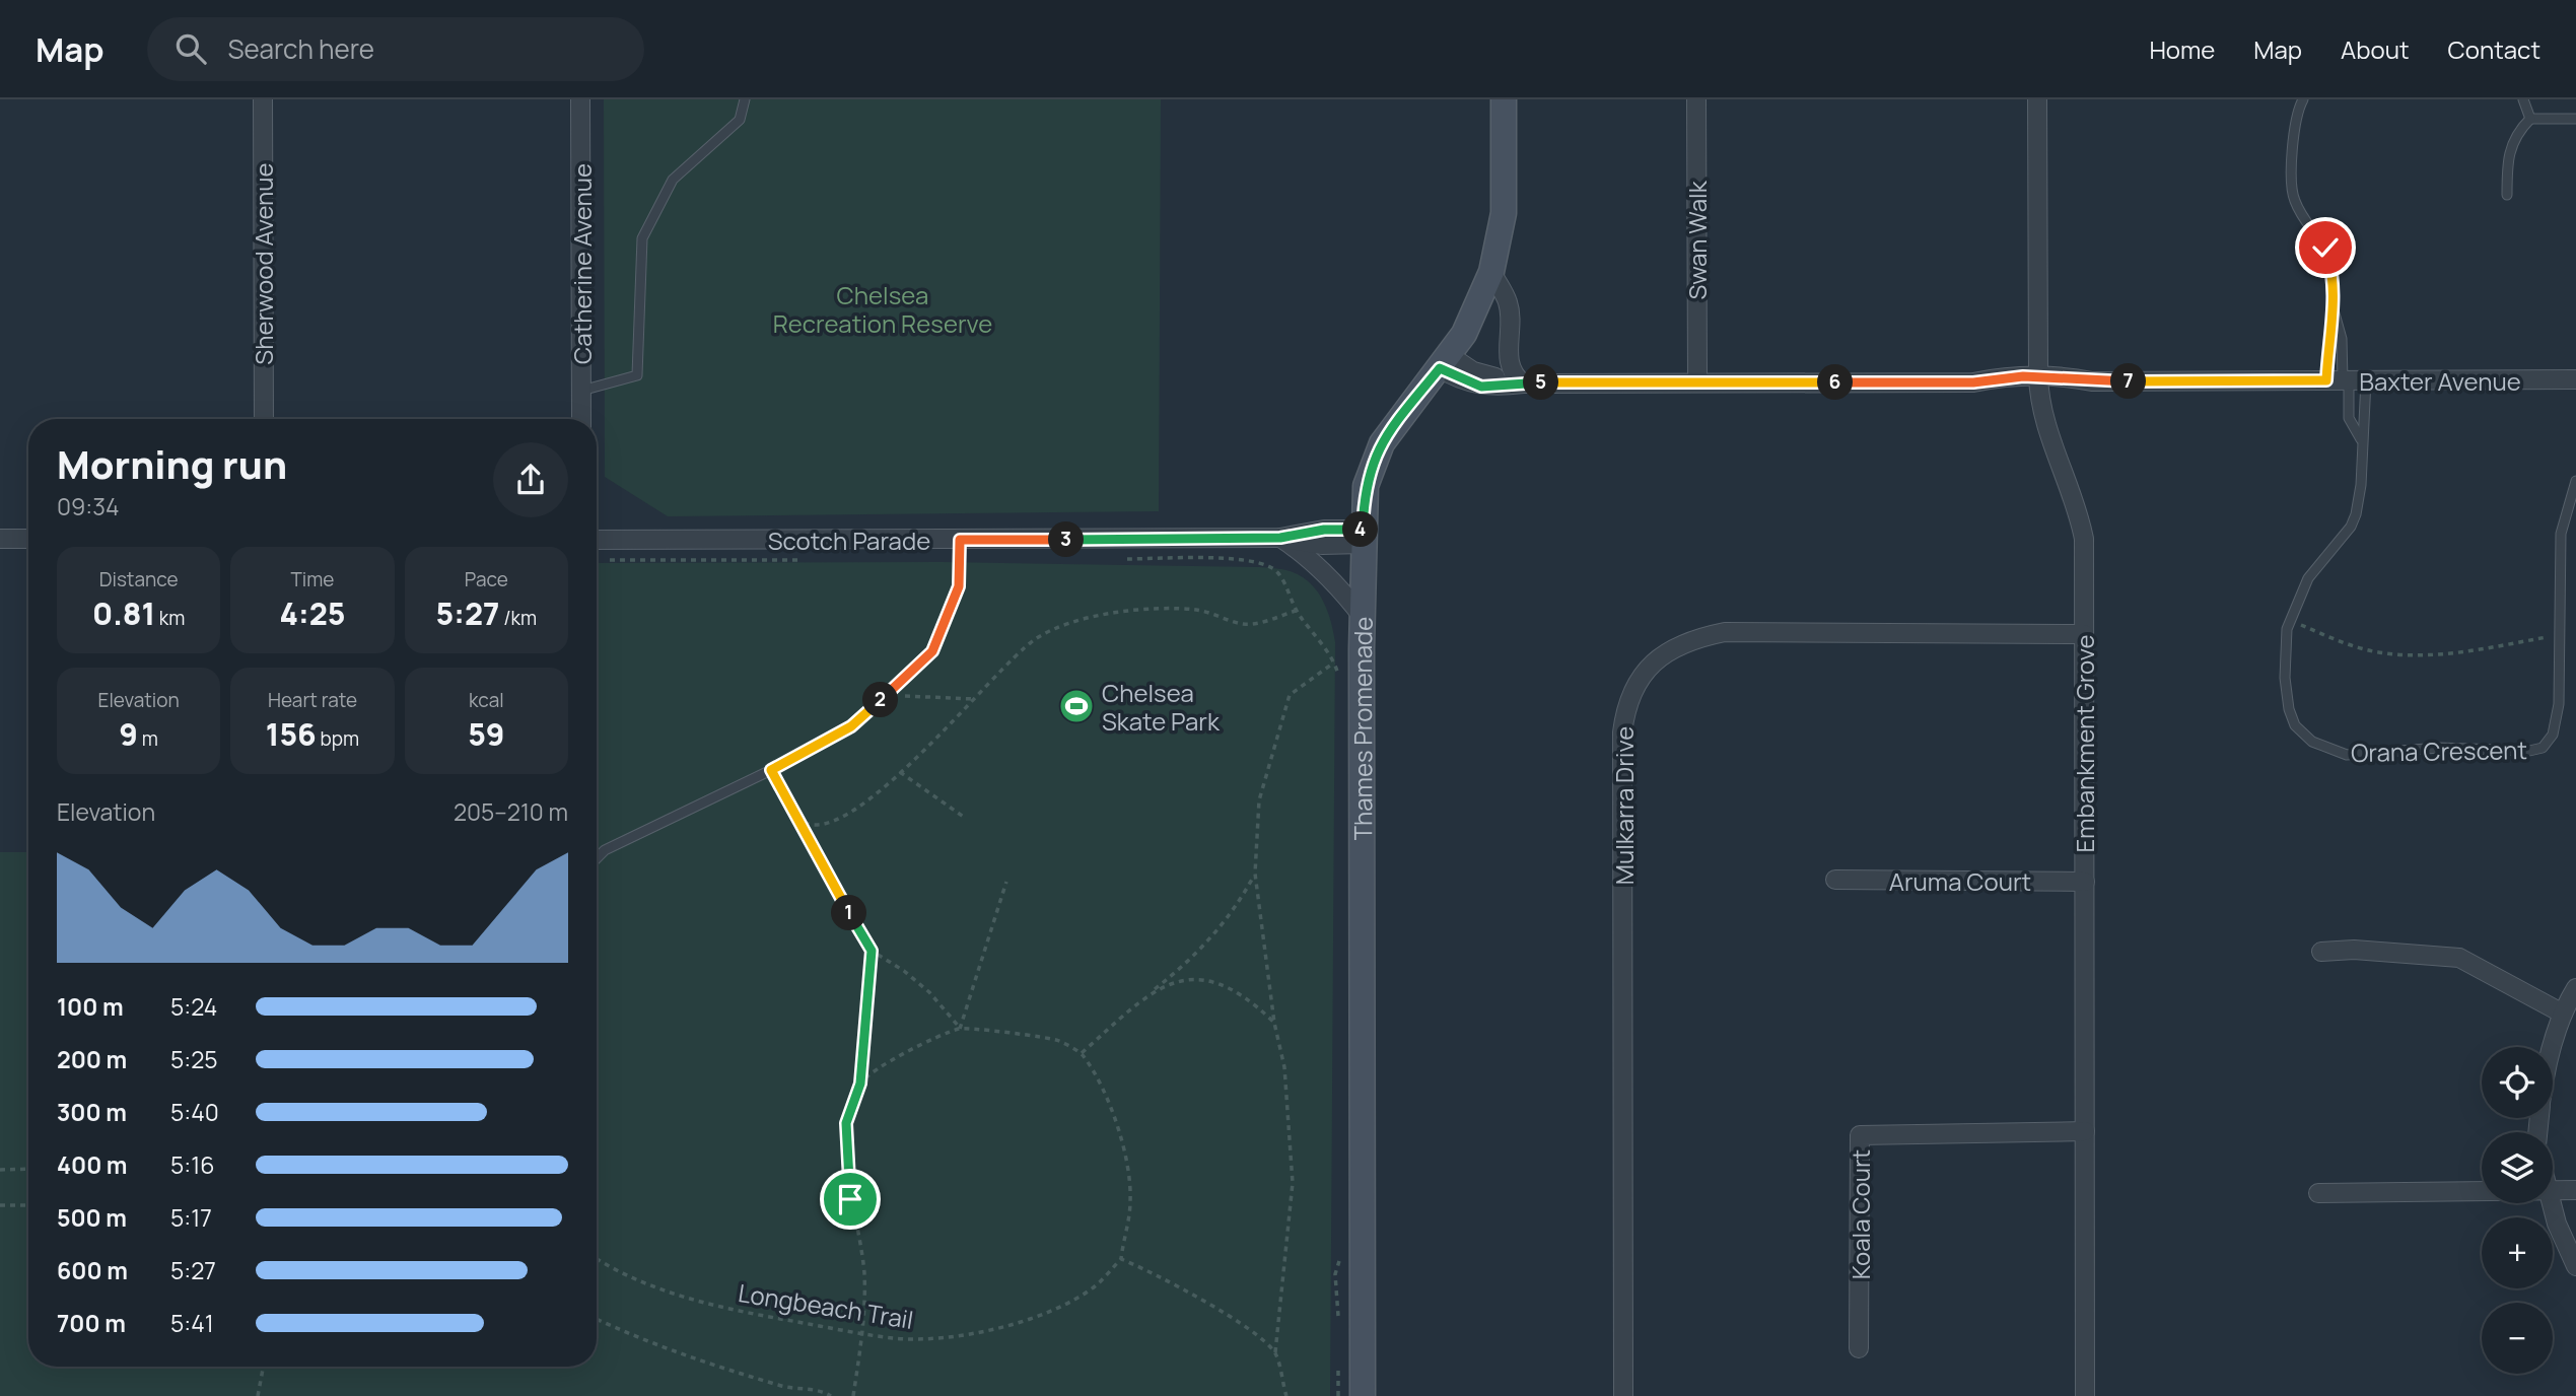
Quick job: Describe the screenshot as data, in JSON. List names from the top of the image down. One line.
{"streets":{"main road":["Thames Promenade"],"street":["Swan Walk","Sherwood Avenue","Catherine Avenue","Baxter Avenue","Scotch Parade","Embankment Grove","Mulkarra Drive","Aruma Court","Koala Court"],"lane":["Orana Crescent"],"path":["Longbeach Trail"]},"crossings":[["Swan Walk","Baxter Avenue"],["Baxter Avenue","Thames Promenade"],["Baxter Avenue","Embankment Grove"],["Baxter Avenue","Orana Crescent"],["Scotch Parade","Thames Promenade"],["Embankment Grove","Mulkarra Drive"],["Embankment Grove","Aruma Court"],["Embankment Grove","Koala Court"]],"parks":["Chelsea Recreation Reserve"],"places":{"sports":["Chelsea Skate Park"]},"page":{"header":"Map","search":"Search here","nav":["Home","Map","About","Contact"],"pins":["7","5","6","4","3","2","1"],"heading":["Morning run","09:34"],"stats":[["Distance","0.81 km"],["Time","4:25"],["Pace","5:27 /km"],["Elevation","9 m"],["Heart rate","156 bpm"],["kcal","59"]],"chart":["Elevation","205–210 m"],"list":[{"name":"100 m","note":"5:24"},{"name":"200 m","note":"5:25"},{"name":"300 m","note":"5:40"},{"name":"400 m","note":"5:16"},{"name":"500 m","note":"5:17"},{"name":"600 m","note":"5:27"},{"name":"700 m","note":"5:41"}],"map_buttons":["+","−"]}}
